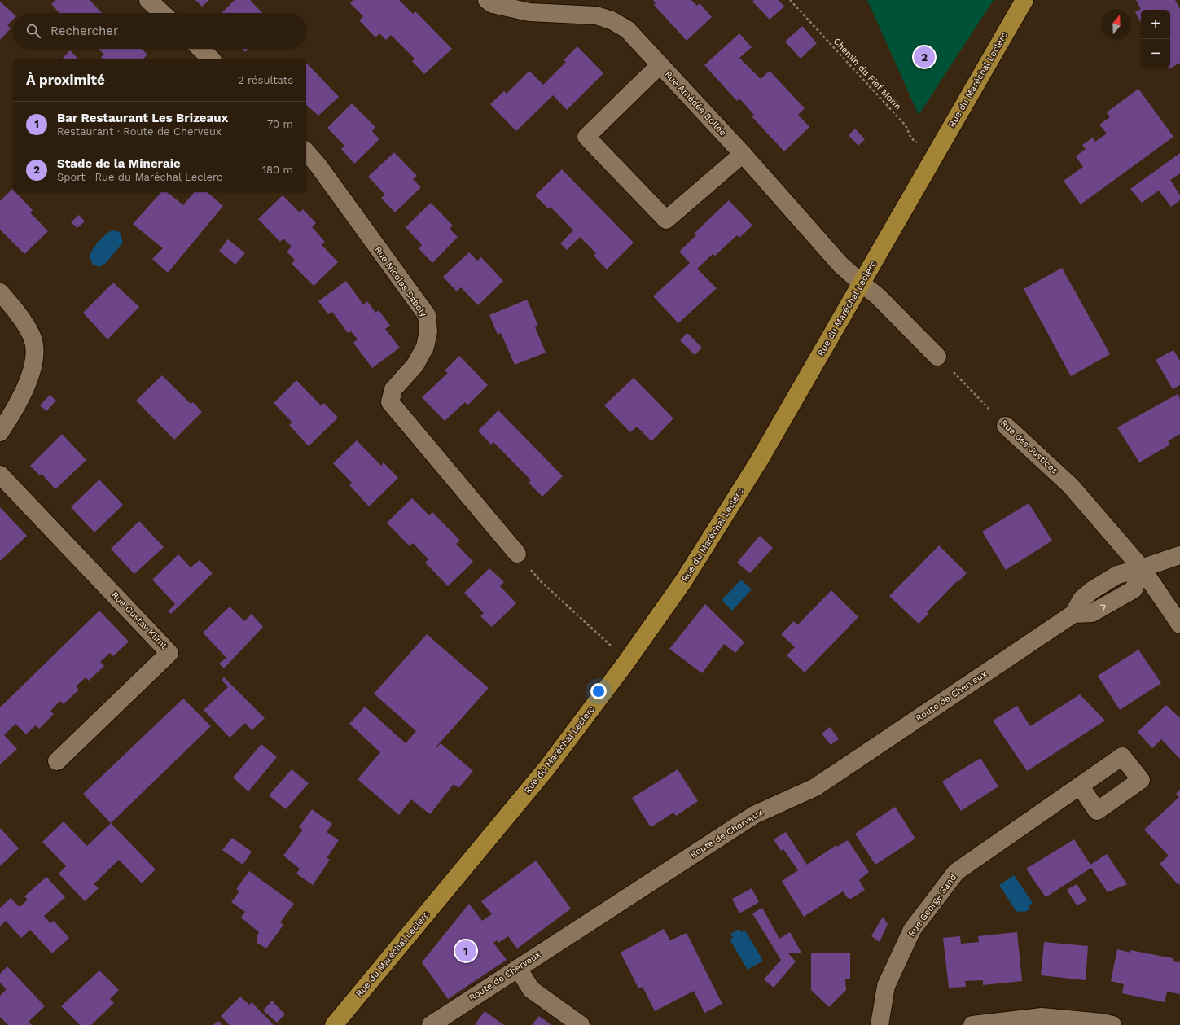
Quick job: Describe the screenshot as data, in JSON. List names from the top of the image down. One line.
{"streets":{"main road":["Rue du Maréchal Leclerc"],"street":["Rue Amédée Bollée","Rue Nicolas Saboly","Rue des Justices","Rue Gustav Klimt","Route de Cherveux","Rue George Sand"],"path":["Chemin du Fief Morin"]},"crossings":[["Chemin du Fief Morin","Rue du Maréchal Leclerc"],["Rue du Maréchal Leclerc","Rue Amédée Bollée"],["Rue des Justices","Route de Cherveux"]],"north":"top","page":{"map_buttons":["+","−"],"search":"Rechercher","pins":["2","1"],"heading":["À proximité","2 résultats"],"list":[{"mark":"1","name":"Bar Restaurant Les Brizeaux","note":"Restaurant · Route de Cherveux","value":"70 m"},{"mark":"2","name":"Stade de la Mineraie","note":"Sport · Rue du Maréchal Leclerc","value":"180 m"}]}}
